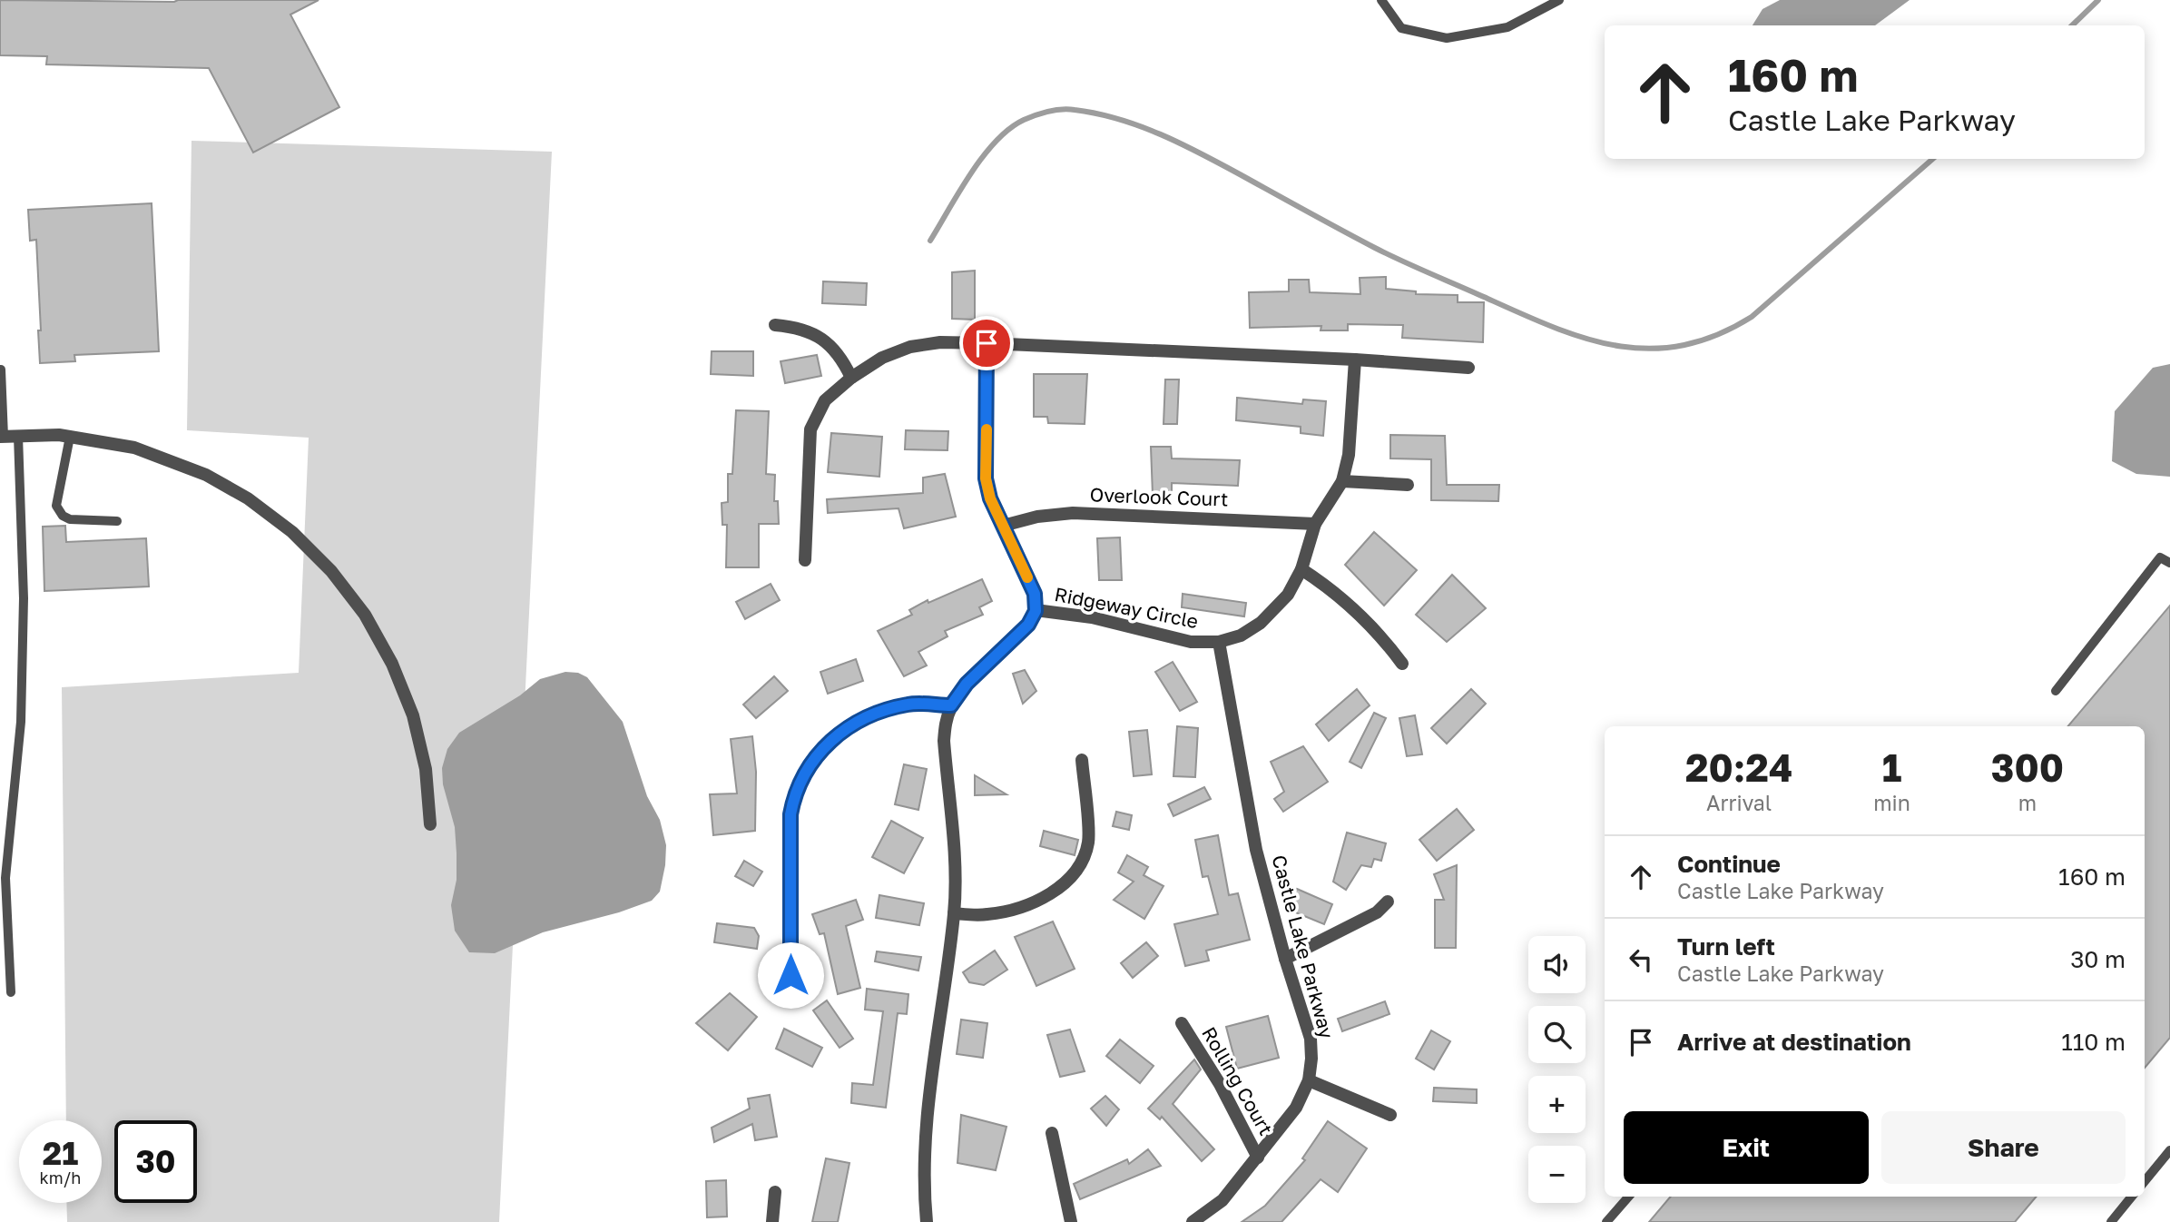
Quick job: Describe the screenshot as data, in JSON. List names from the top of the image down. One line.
{"streets":{"street":["Overlook Court","Ridgeway Circle","Castle Lake Parkway","Rolling Court"]},"crossings":[["Overlook Court","Ridgeway Circle"],["Ridgeway Circle","Castle Lake Parkway"],["Castle Lake Parkway","Rolling Court"]],"page":{"turn":["160 m","Castle Lake Parkway"],"eta":["20:24","Arrival","1","min","300","m"],"list":[{"name":"Continue","note":"Castle Lake Parkway","value":"160 m"},{"name":"Turn left","note":"Castle Lake Parkway","value":"30 m"},{"name":"Arrive at destination","value":"110 m"}],"map_buttons":["+","−"],"buttons":["Exit","Share"],"speed":"21 km/h","limit":"30"}}
